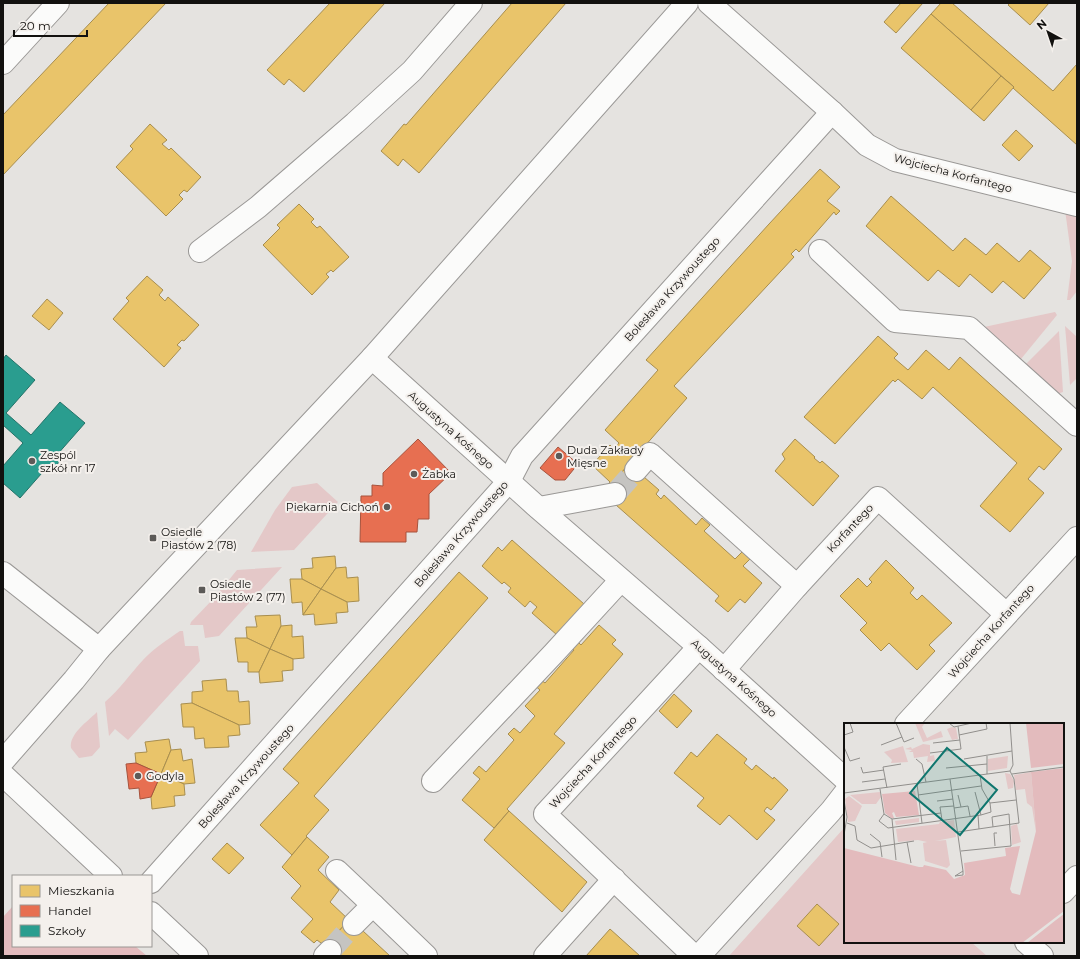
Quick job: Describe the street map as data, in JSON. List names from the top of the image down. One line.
{"streets":{"street":["Wojciecha Korfantego","Bolesława Krzywoustego","Augustyna Kośnego","Korfantego"]},"crossings":[["Wojciecha Korfantego","Bolesława Krzywoustego"],["Wojciecha Korfantego","Augustyna Kośnego"],["Wojciecha Korfantego","Korfantego"],["Bolesława Krzywoustego","Augustyna Kośnego"],["Augustyna Kośnego","Korfantego"]],"places":{"other":["Duda Zakłady Mięsne","Zespól szkół nr 17","Żabka","Piekarnia Cichoń","Godyla"],"transit":["Osiedle Piastów 2 (78)","Osiedle Piastów 2 (77)"]},"legend":["Mieszkania","Handel","Szkoły"],"scale_bar":"20 m","north":"top left"}
